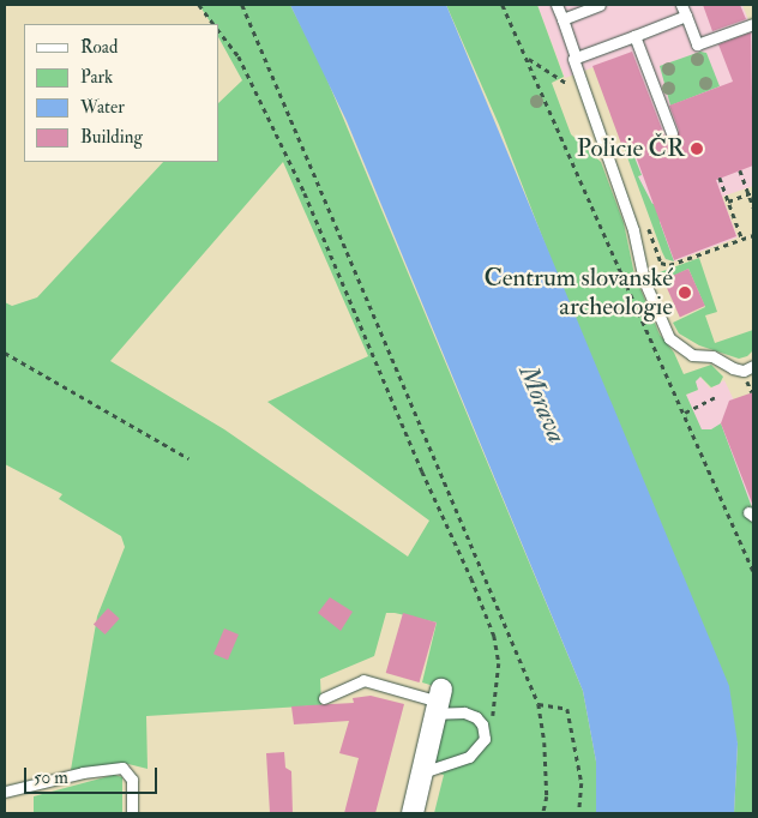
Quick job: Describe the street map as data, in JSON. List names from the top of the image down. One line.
{"water":["Morava"],"places":["Policie ČR","Centrum slovanské archeologie"],"legend":["Road","Park","Water","Building"],"scale_bar":"50 m"}
